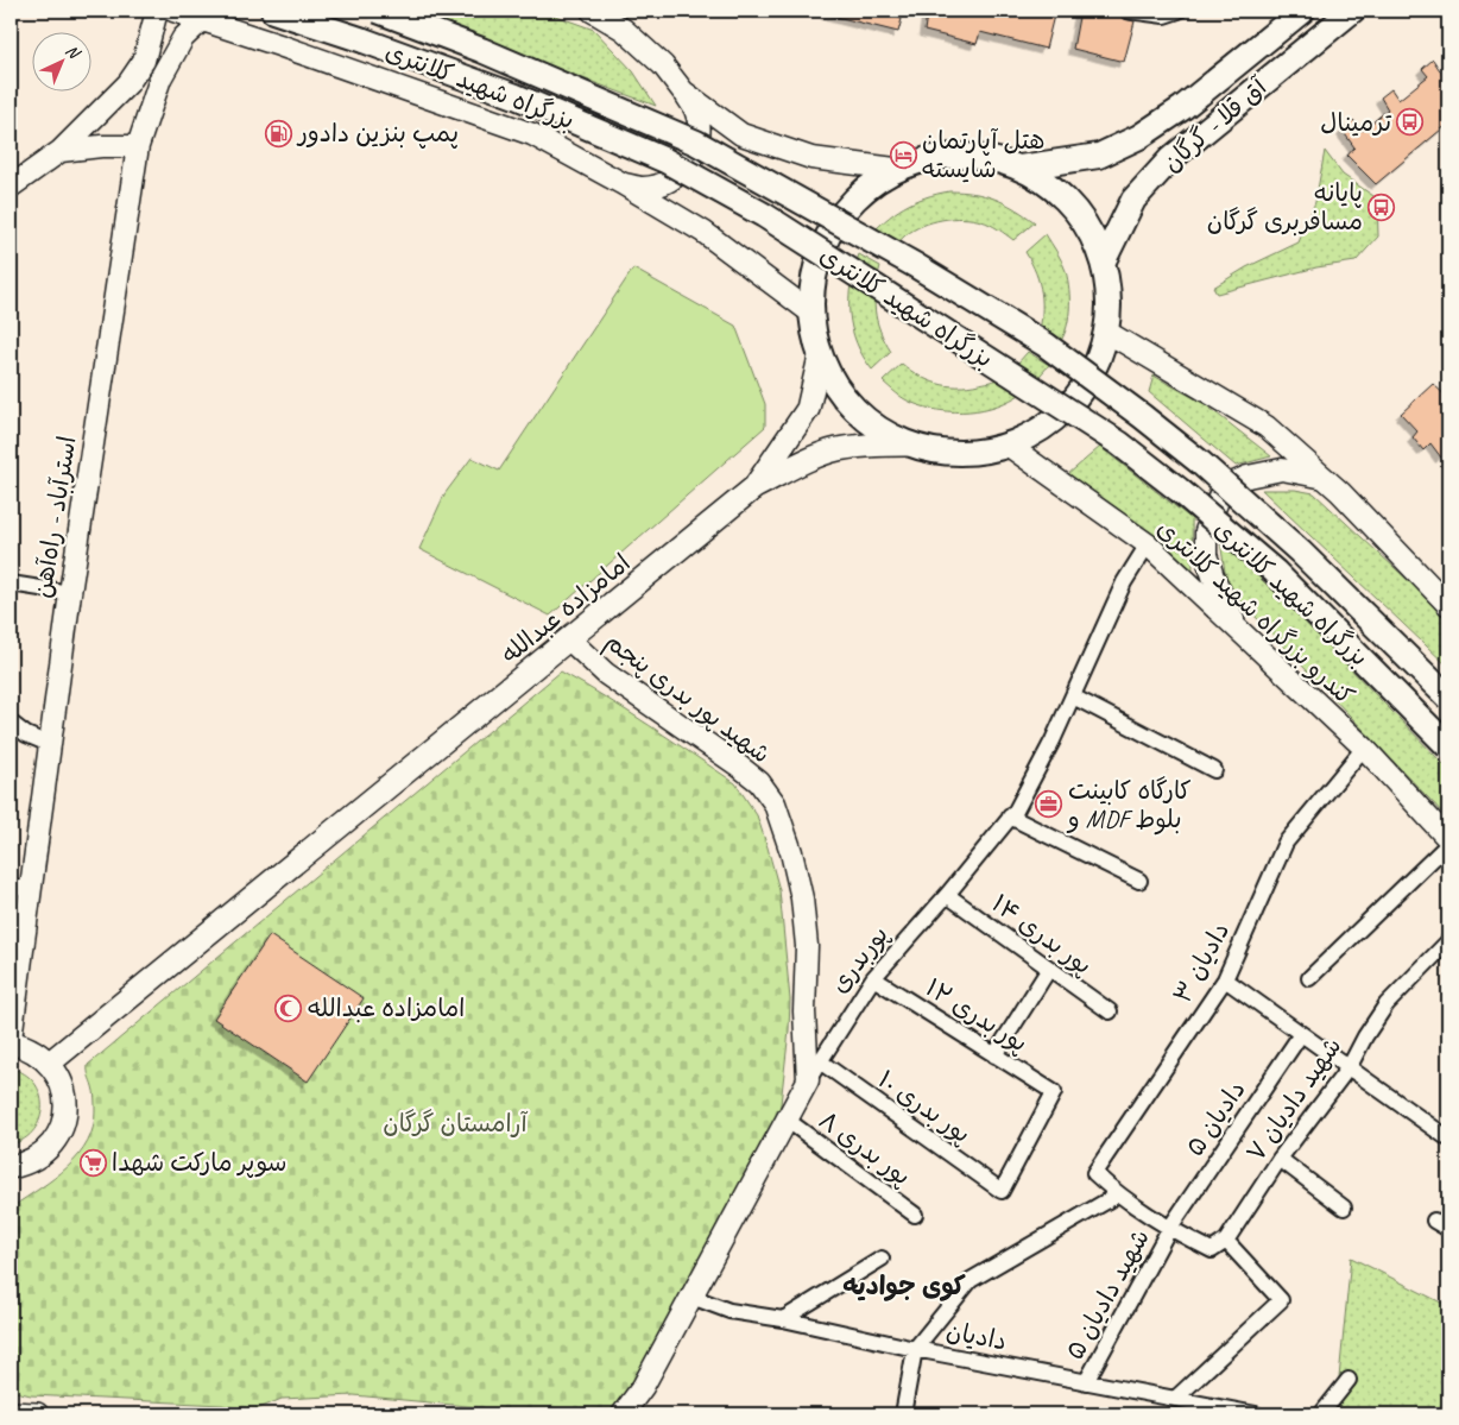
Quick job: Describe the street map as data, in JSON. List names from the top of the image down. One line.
{"streets":{"highway":["بزرگراه شهید کلانتری","آق قلا - گرگان"],"main road":["استرآباد - راه‌آهن","امامزاده عبدالله","کندرو بزرگراه شهید کلانتری","شهید پور بدری پنجم","پوربدری"],"street":["پور بدری ۱۴","دادیان ۳","پور بدری ۱۲","شهید دادیان ۷","پور بدری ۱۰","دادیان ۵","پور بدری ۸","۵ شهید دادیان","دادیان"]},"crossings":[["امامزاده عبدالله","شهید پور بدری پنجم"],["کندرو بزرگراه شهید کلانتری","پوربدری"],["کندرو بزرگراه شهید کلانتری","دادیان ۳"],["شهید پور بدری پنجم","پوربدری"],["پور بدری ۱۴","پوربدری"],["پوربدری","پور بدری ۱۲"],["پوربدری","پور بدری ۱۰"],["پوربدری","پور بدری ۸"],["پوربدری","دادیان"],["پور بدری ۱۲","پور بدری ۱۰"],["دادیان ۵","۵ شهید دادیان"],["۵ شهید دادیان","دادیان"]],"districts":["کوی جوادیه"],"parks":["آرامستان گرگان"],"places":{"bus stop":["ترمینال","پایانه مسافربری گرگان"],"fuel station":["پمپ بنزین دادور"],"hotel":["هتل آپارتمان شایسته"],"office":["کارگاه کابینت و MDF بلوط"],"mosque":["امامزاده عبدالله"],"supermarket":["سوپر مارکت شهدا"]},"north":"top right"}
